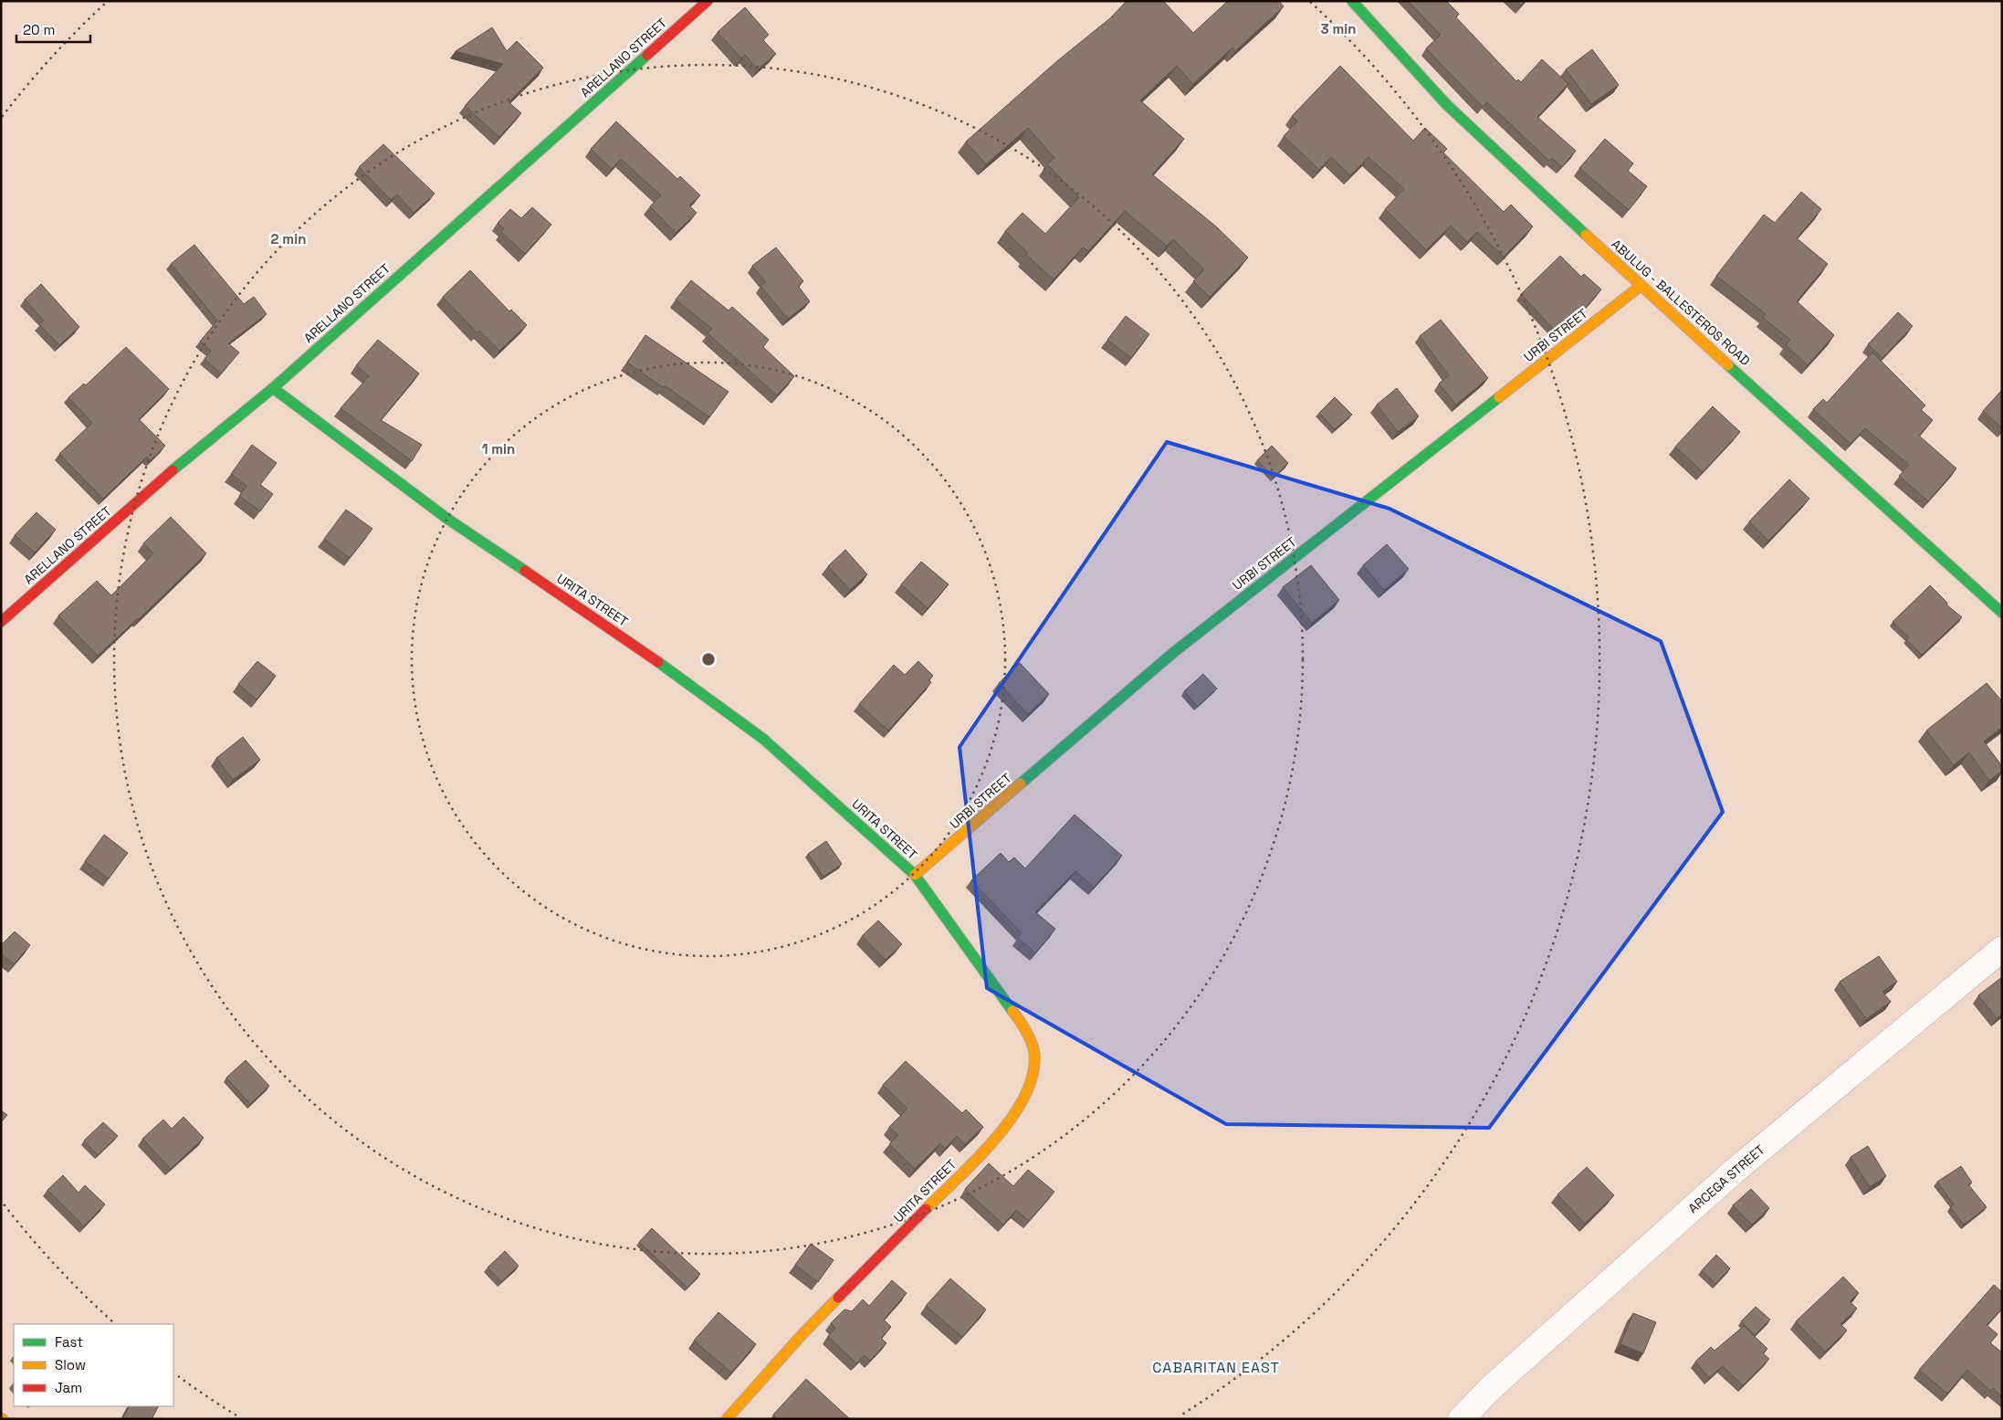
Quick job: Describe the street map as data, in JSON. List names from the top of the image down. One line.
{"streets":{"street":["ARELLANO STREET","ABULUG - BALLESTEROS ROAD","URBI STREET","URITA STREET","ARCEGA STREET"]},"crossings":[["ARELLANO STREET","URITA STREET"],["ABULUG - BALLESTEROS ROAD","URBI STREET"],["URBI STREET","URITA STREET"]],"districts":["CABARITAN EAST"],"legend":["Fast","Slow","Jam"],"scale_bar":"20 m","rings":["3 min","2 min","1 min"]}
